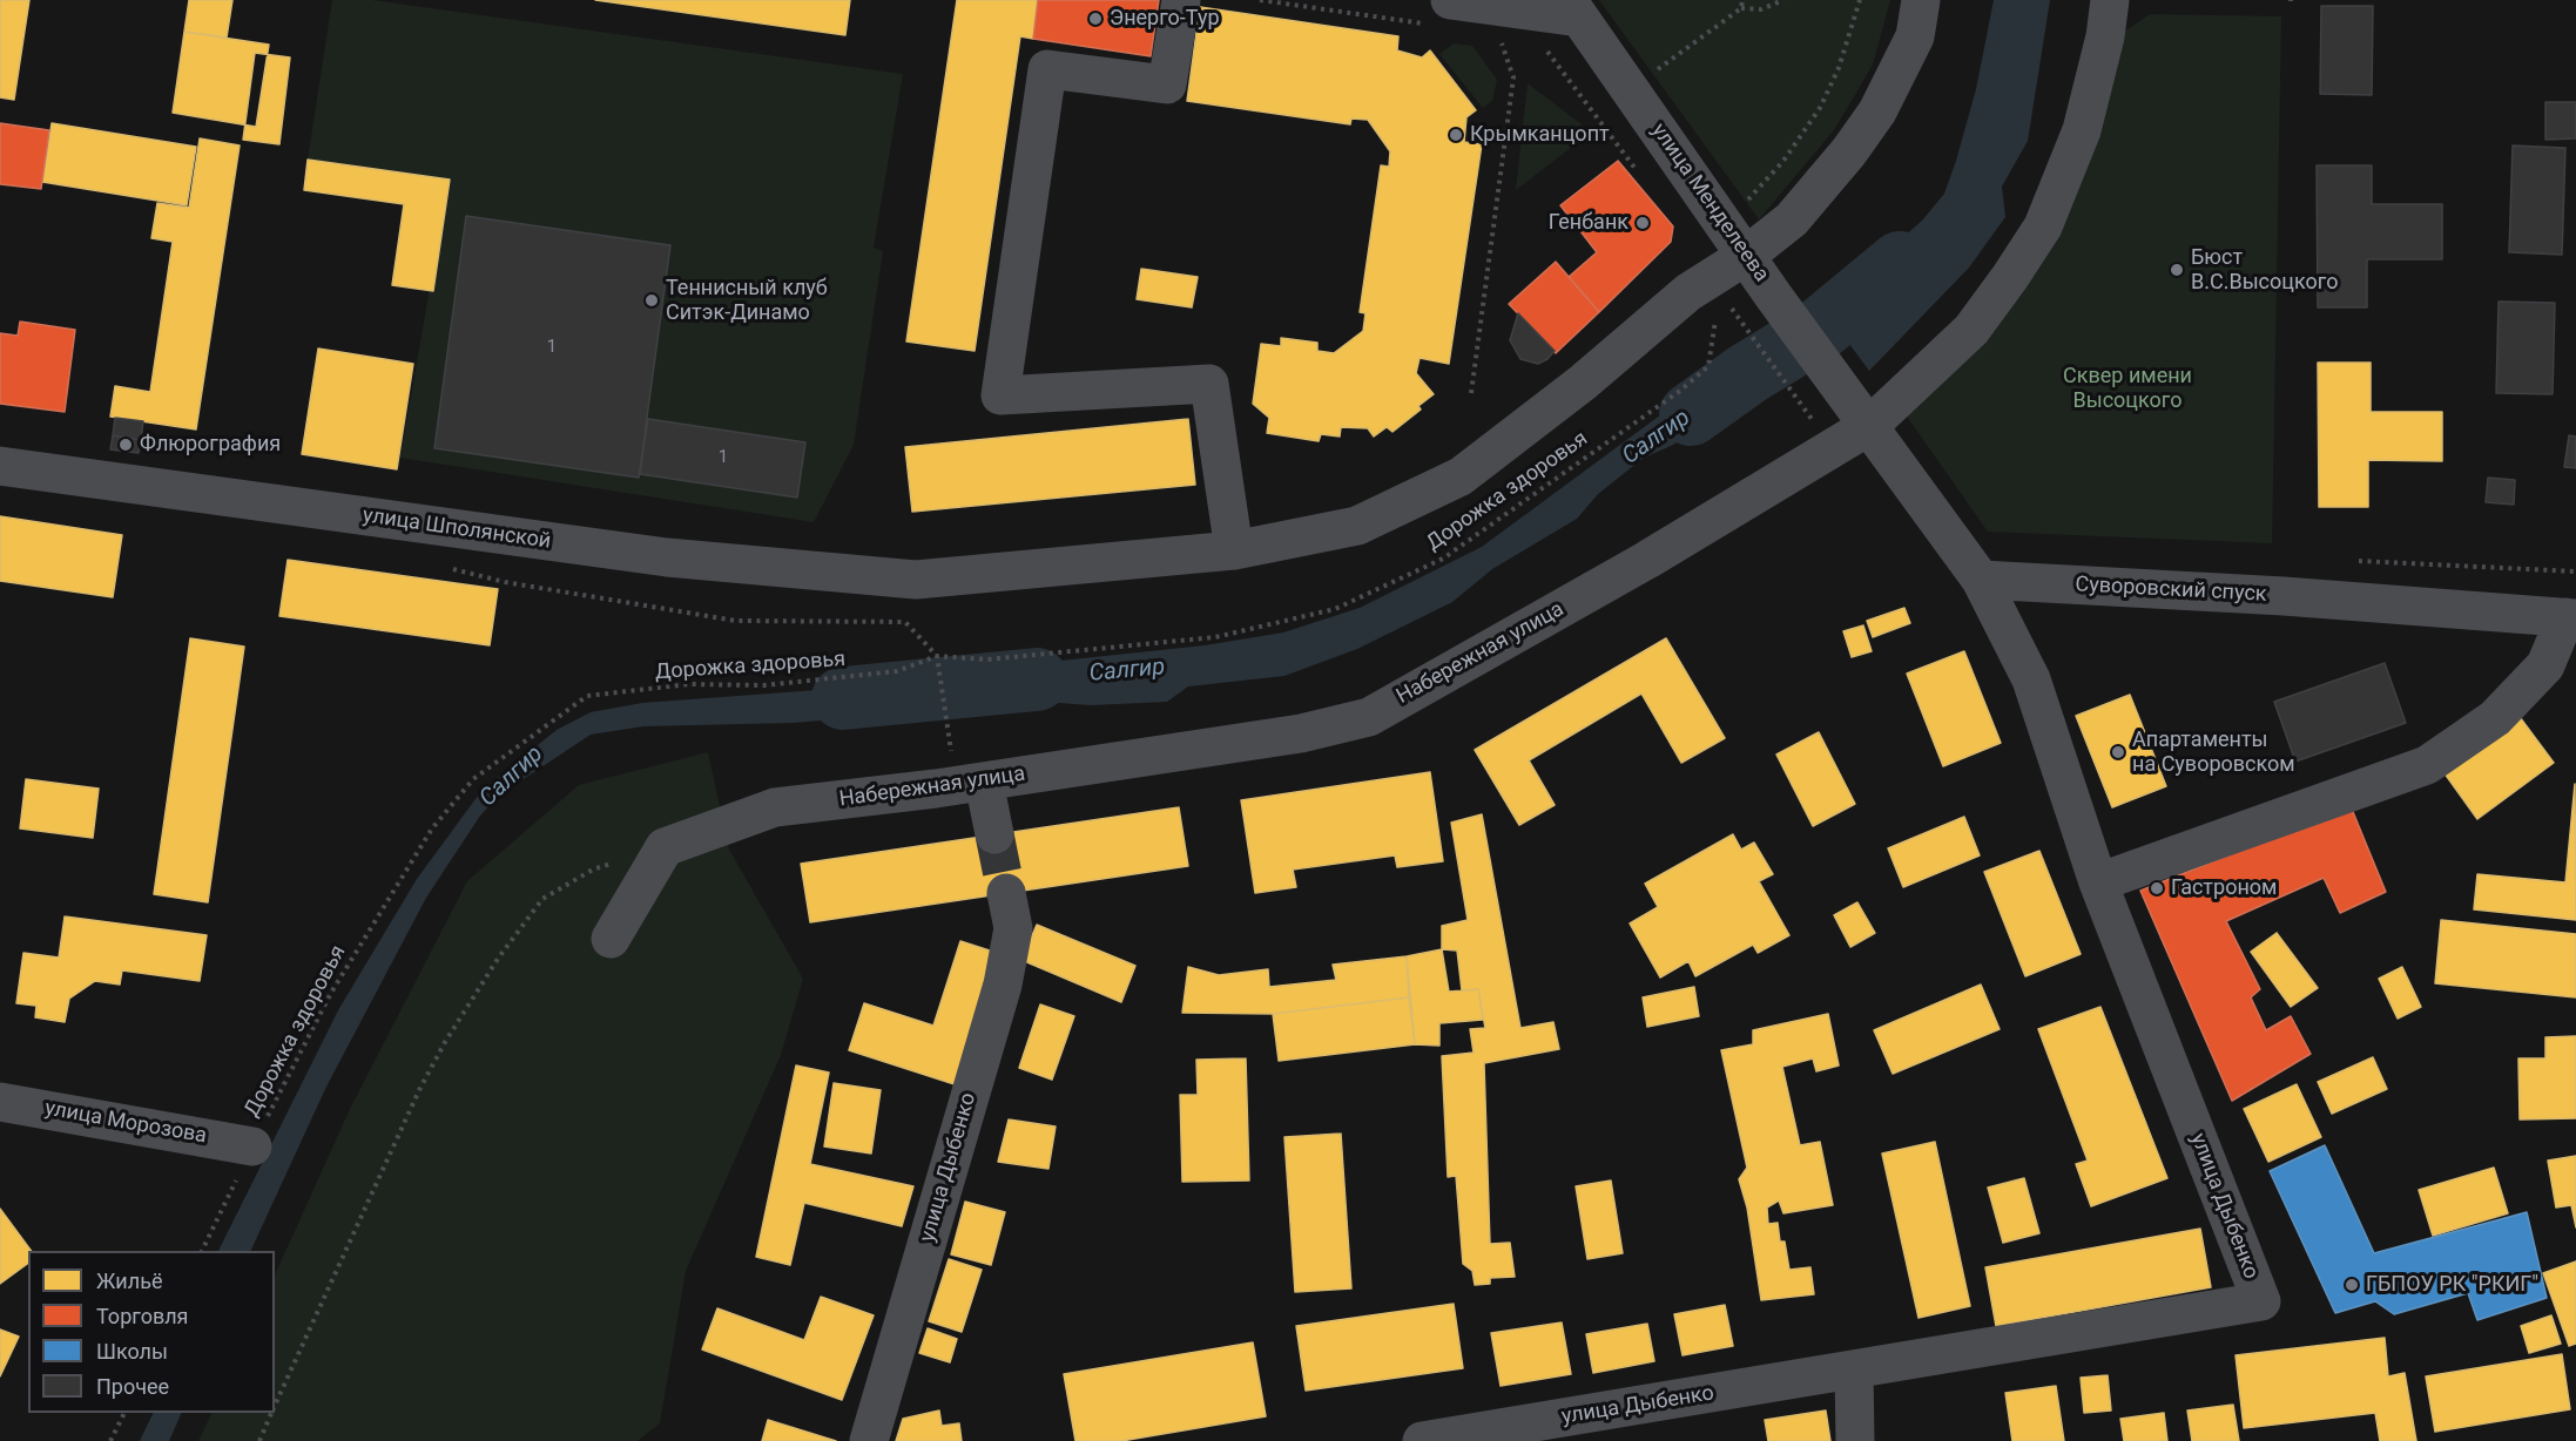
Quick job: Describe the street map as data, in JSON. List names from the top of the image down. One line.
{"streets":{"street":["улица Менделеева","улица Шполянской","Суворовский спуск","Набережная улица","улица Морозова","улица Дыбенко"],"path":["Дорожка здоровья"]},"crossings":[["улица Менделеева","Набережная улица"],["Дорожка здоровья","улица Морозова"],["Суворовский спуск","улица Дыбенко"]],"water":["Салгир"],"parks":["Сквер имени Высоцкого"],"places":["Энерго-Тур","Крымканцопт","Генбанк","Бюст В.С.Высоцкого","Теннисный клуб Ситэк-Динамо","Флюрография","Апартаменты на Суворовском","Гастроном","ГБПОУ РК \"РКИГ\""],"house_numbers":["1","1"],"legend":["Жильё","Торговля","Школы","Прочее"]}
